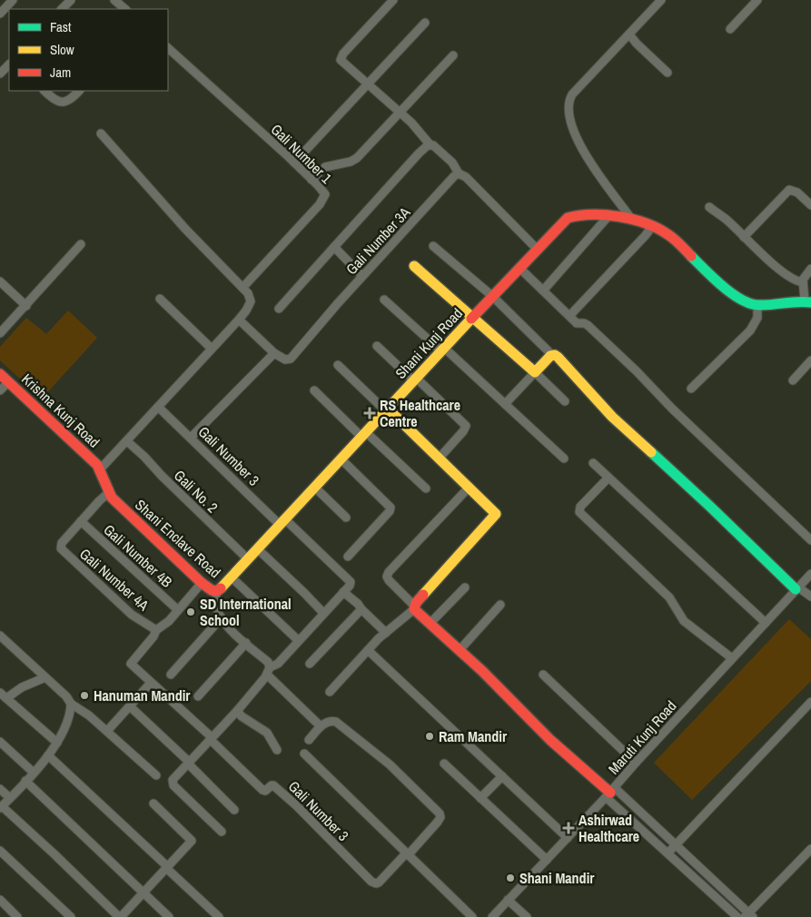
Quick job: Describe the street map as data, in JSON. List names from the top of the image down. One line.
{"streets":{"street":["Gali Number 1","Gali Number 3A","Shani Kunj Road","Krishna Kunj Road","Gali Number 3","Gali No. 2","Shani Enclave Road","Gali Number 4B","Gali Number 4A","Maruti Kunj Road"]},"crossings":[["Shani Kunj Road","Gali Number 3"],["Shani Kunj Road","Shani Enclave Road"],["Krishna Kunj Road","Shani Enclave Road"],["Gali Number 3","Shani Enclave Road"],["Gali No. 2","Shani Enclave Road"],["Gali Number 4B","Gali Number 4A"]],"places":{"health":["RS Healthcare Centre","Ashirwad Healthcare"],"other":["SD International School","Hanuman Mandir","Ram Mandir","Shani Mandir"]},"legend":["Fast","Slow","Jam"]}
